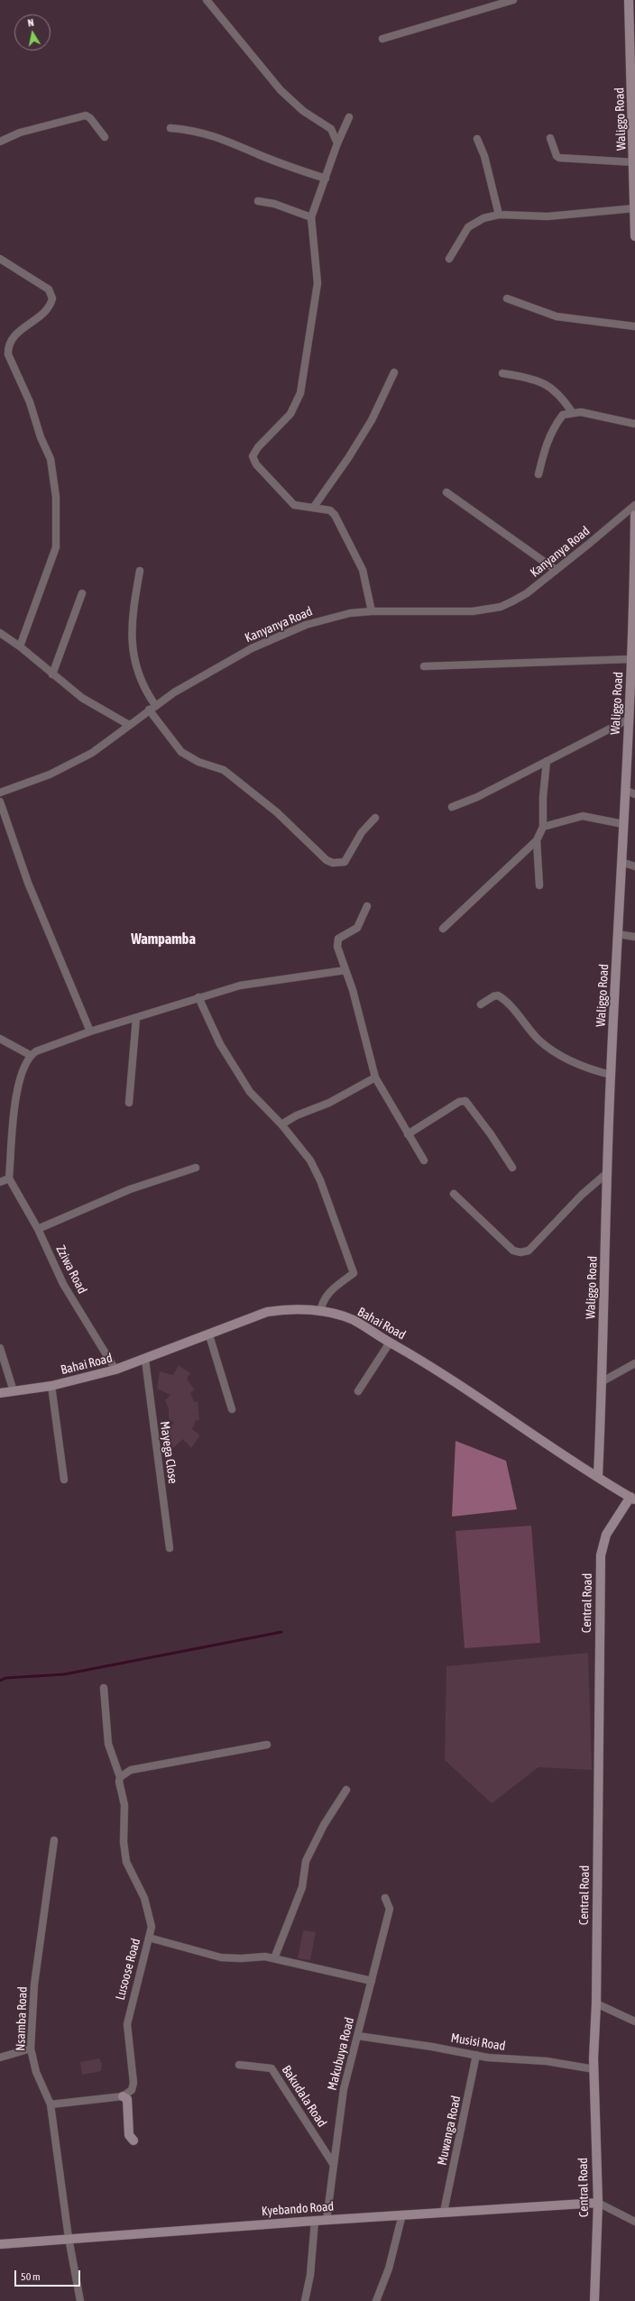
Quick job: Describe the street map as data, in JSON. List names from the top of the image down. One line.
{"streets":{"street":["Waliggo Road","Kanyanya Road","Zziwa Road","Bahai Road","Mayega Close","Central Road","Lusoose Road","Nsamba Road","Musisi Road","Makubuya Road","Bakudala Road","Muwanga Road","Kyebando Road"]},"crossings":[["Waliggo Road","Bahai Road"],["Zziwa Road","Bahai Road"],["Bahai Road","Mayega Close"],["Bahai Road","Central Road"],["Central Road","Musisi Road"],["Central Road","Kyebando Road"],["Nsamba Road","Kyebando Road"],["Musisi Road","Makubuya Road"],["Musisi Road","Muwanga Road"],["Makubuya Road","Bakudala Road"],["Makubuya Road","Kyebando Road"],["Muwanga Road","Kyebando Road"]],"districts":["Wampamba"],"scale_bar":"50 m","north":"top"}
